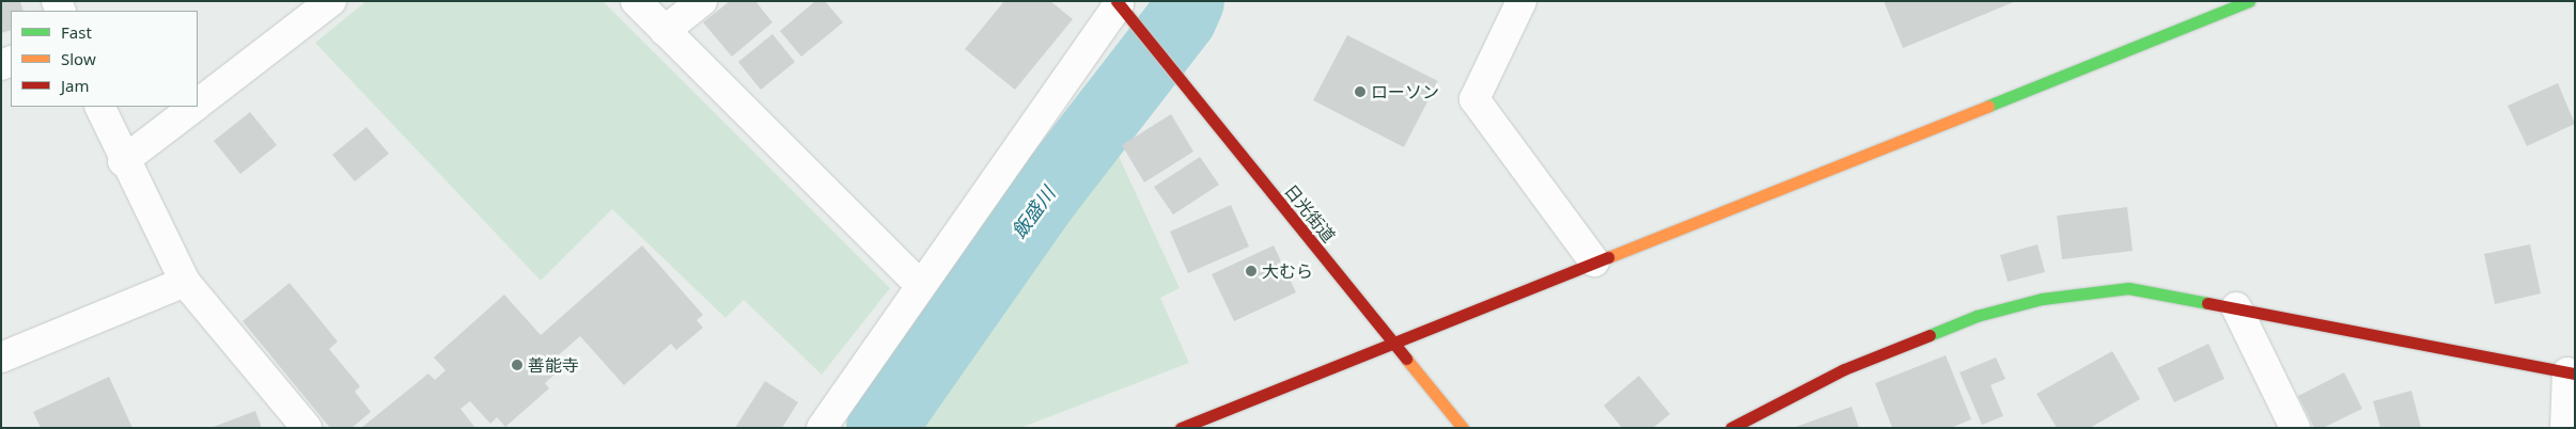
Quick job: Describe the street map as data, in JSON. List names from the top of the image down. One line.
{"streets":{"street":["日光街道"]},"water":["飯盛川"],"places":["ローソン","大むら","善能寺"],"legend":["Fast","Slow","Jam"]}
